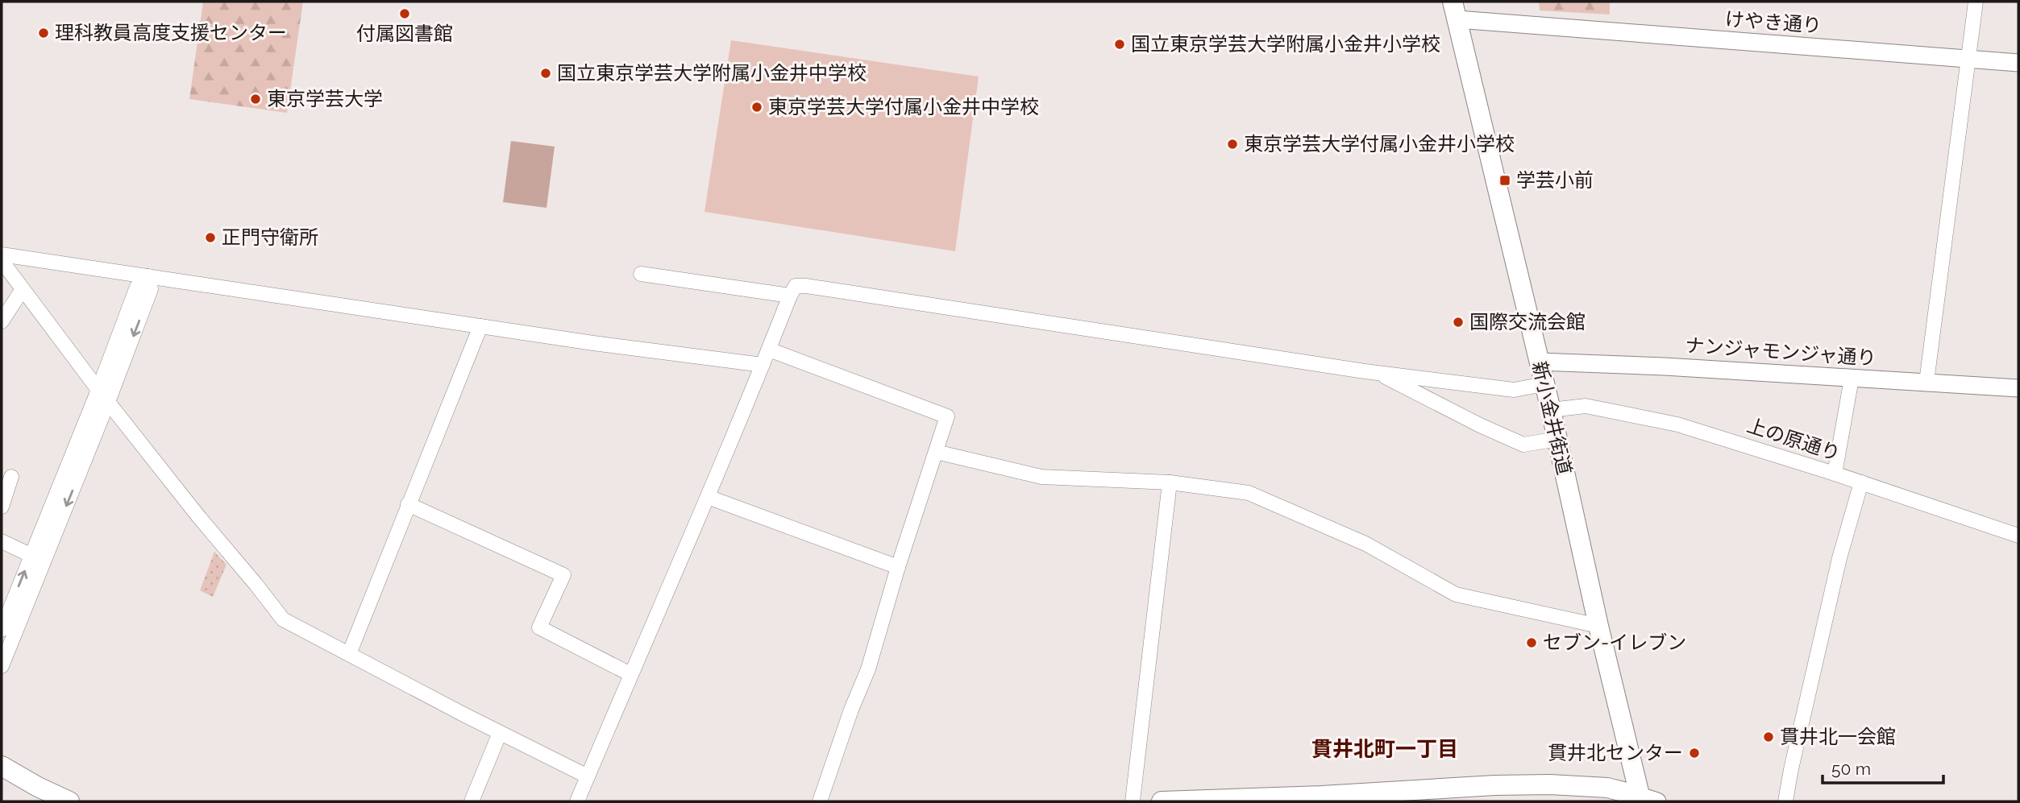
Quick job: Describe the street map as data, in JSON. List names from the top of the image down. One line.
{"streets":{"main road":["新小金井街道"],"street":["けやき通り","ナンジャモンジャ通り","上の原通り"]},"crossings":[["けやき通り","新小金井街道"],["ナンジャモンジャ通り","新小金井街道"],["新小金井街道","上の原通り"]],"districts":["貫井北町一丁目"],"places":{"other":["付属図書館","理科教員高度支援センター","国立東京学芸大学附属小金井小学校","国立東京学芸大学附属小金井中学校","東京学芸大学","東京学芸大学付属小金井中学校","東京学芸大学付属小金井小学校","正門守衛所","国際交流会館","セブン-イレブン","貫井北一会館","貫井北センター"],"transit":["学芸小前"]},"scale_bar":"50 m"}
